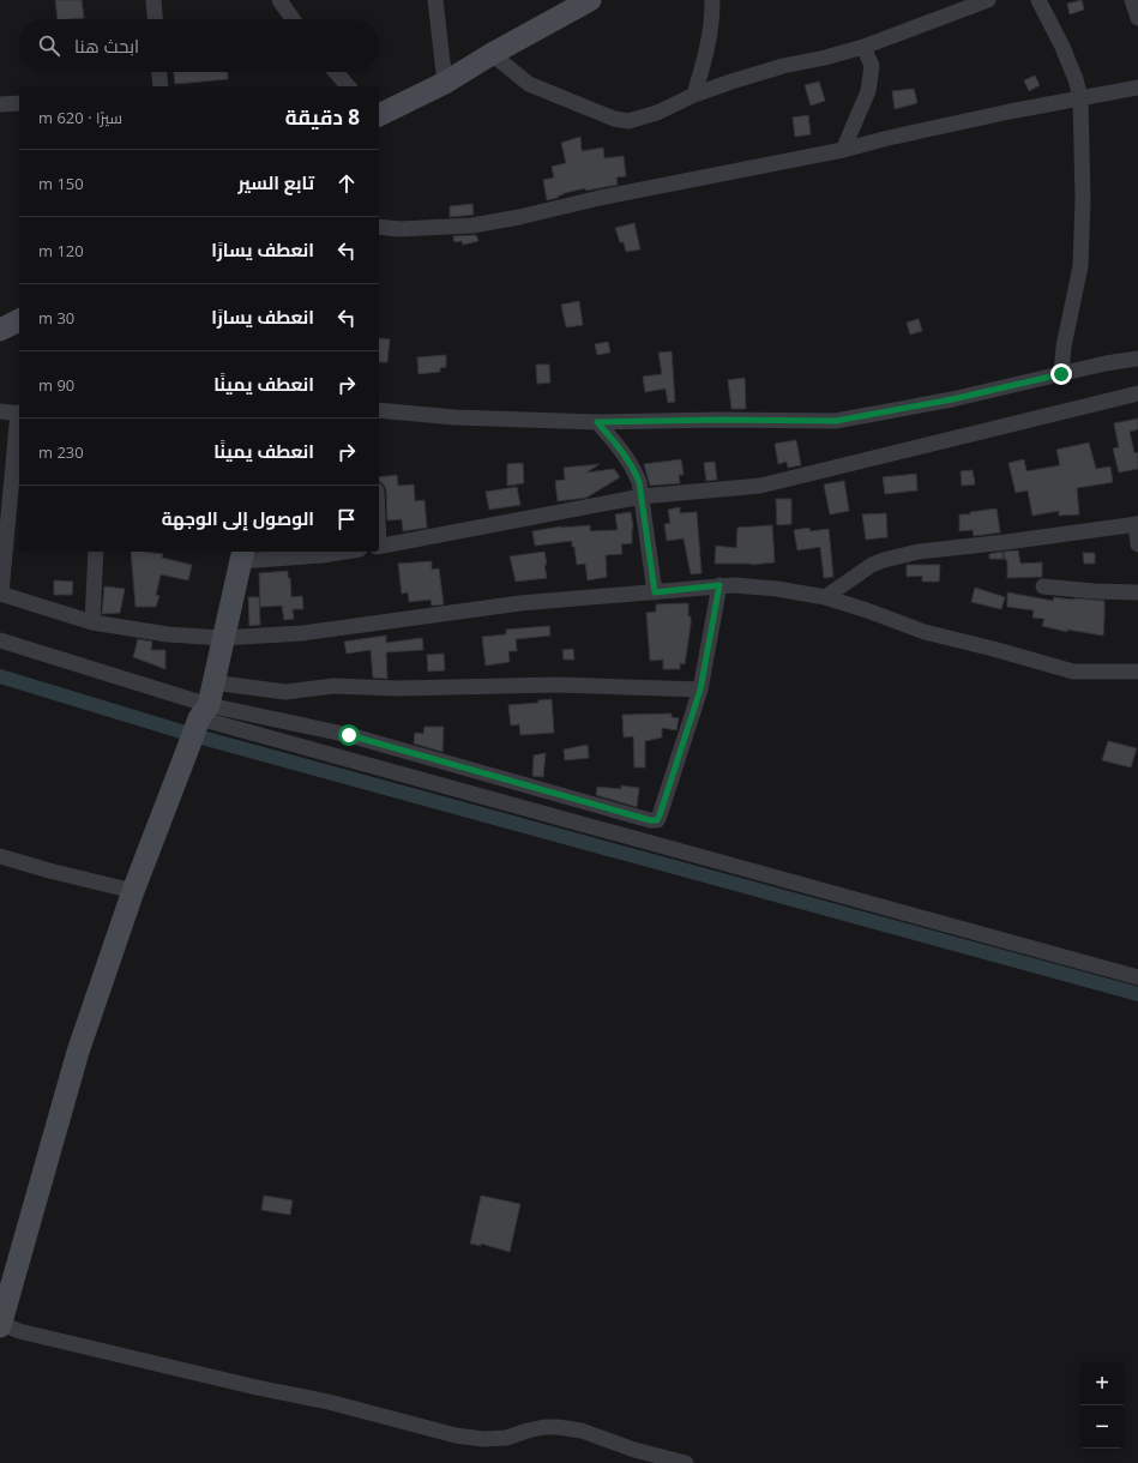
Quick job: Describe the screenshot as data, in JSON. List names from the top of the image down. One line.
{"page":{"search":"ابحث هنا","heading":["8 دقيقة","سيرًا · 620 m"],"list":[["تابع السير","150 m"],["انعطف يسارًا","120 m"],["انعطف يسارًا","30 m"],["انعطف يمينًا","90 m"],["انعطف يمينًا","230 m"],"الوصول إلى الوجهة"],"map_buttons":["+","−"]}}
